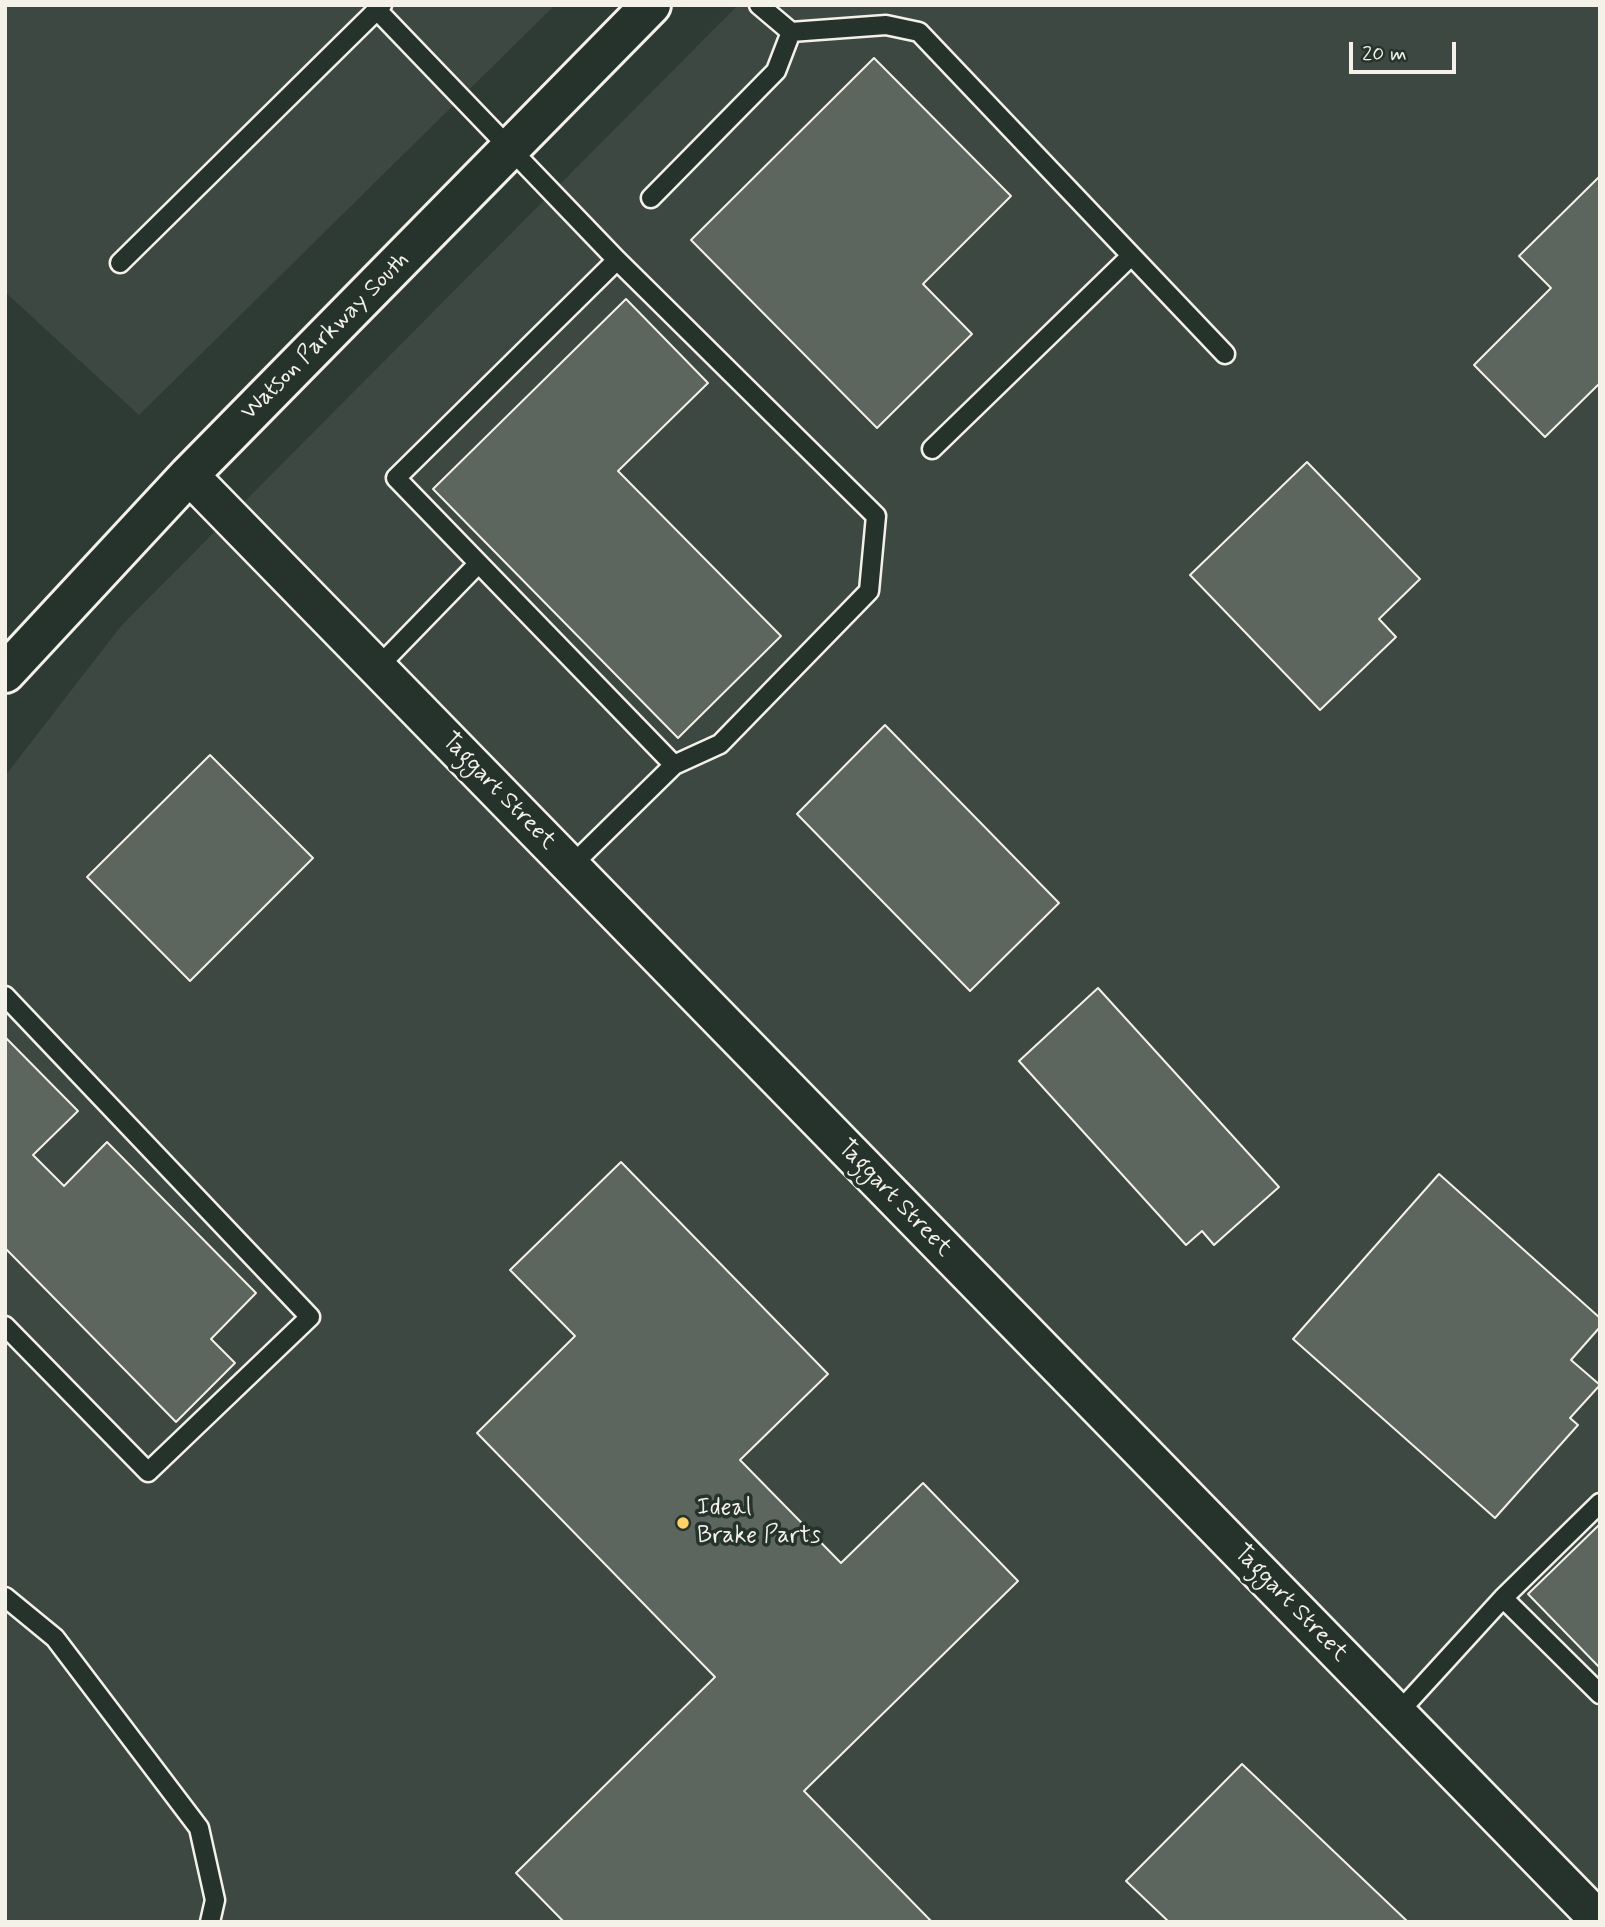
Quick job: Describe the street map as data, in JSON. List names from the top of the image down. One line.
{"streets":{"main road":["Watson Parkway South"],"street":["Taggart Street"]},"crossings":[["Watson Parkway South","Taggart Street"]],"places":["Ideal Brake Parts"],"scale_bar":"20 m"}
